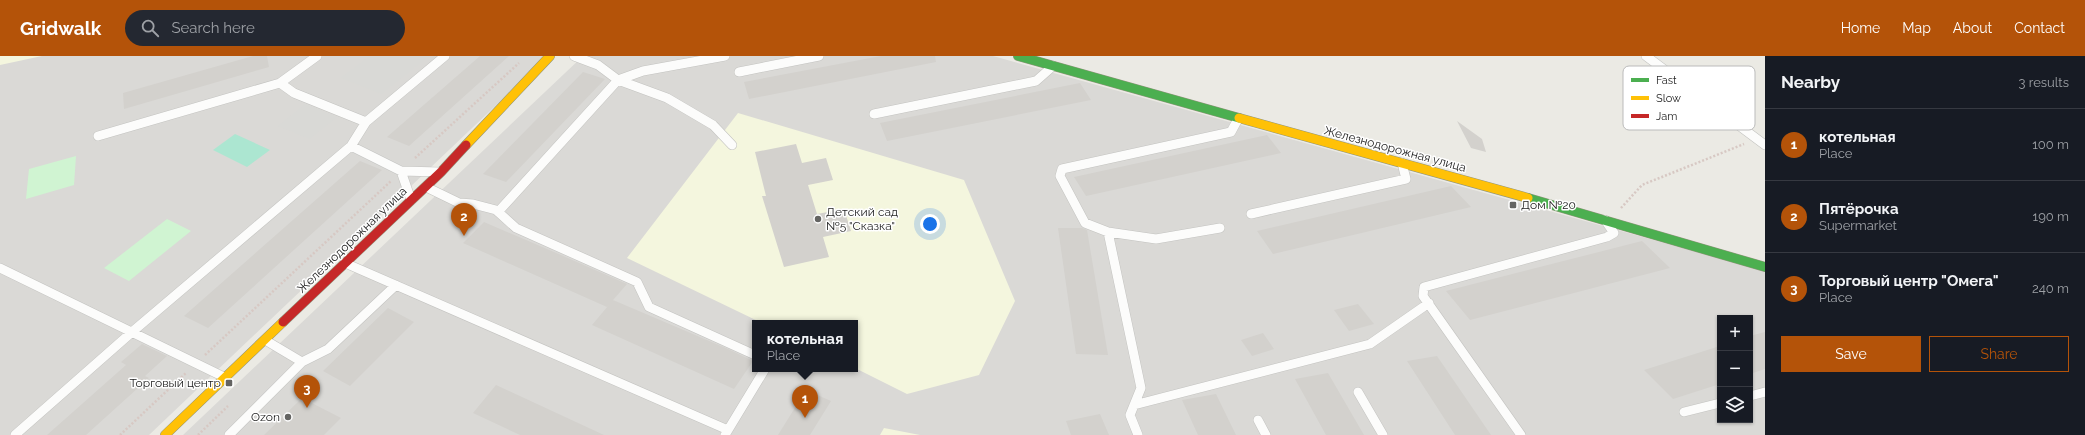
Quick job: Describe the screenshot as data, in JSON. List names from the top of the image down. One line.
{"streets":{"street":["Железнодорожная улица"]},"places":{"transit":["Дом №20","Торговый центр"],"other":["Детский сад №5 \"Сказка\"","Ozon"]},"legend":["Fast","Slow","Jam"],"page":{"header":"Gridwalk","search":"Search here","nav":["Home","Map","About","Contact"],"heading":["Nearby","3 results"],"list":[{"mark":"1","name":"котельная","note":"Place","value":"100 m"},{"mark":"2","name":"Пятёрочка","note":"Supermarket","value":"190 m"},{"mark":"3","name":"Торговый центр \"Омега\"","note":"Place","value":"240 m"}],"pins":["2","3","1"],"map_buttons":["+","−"],"popup":["котельная","Place"],"buttons":["Save","Share"]}}
